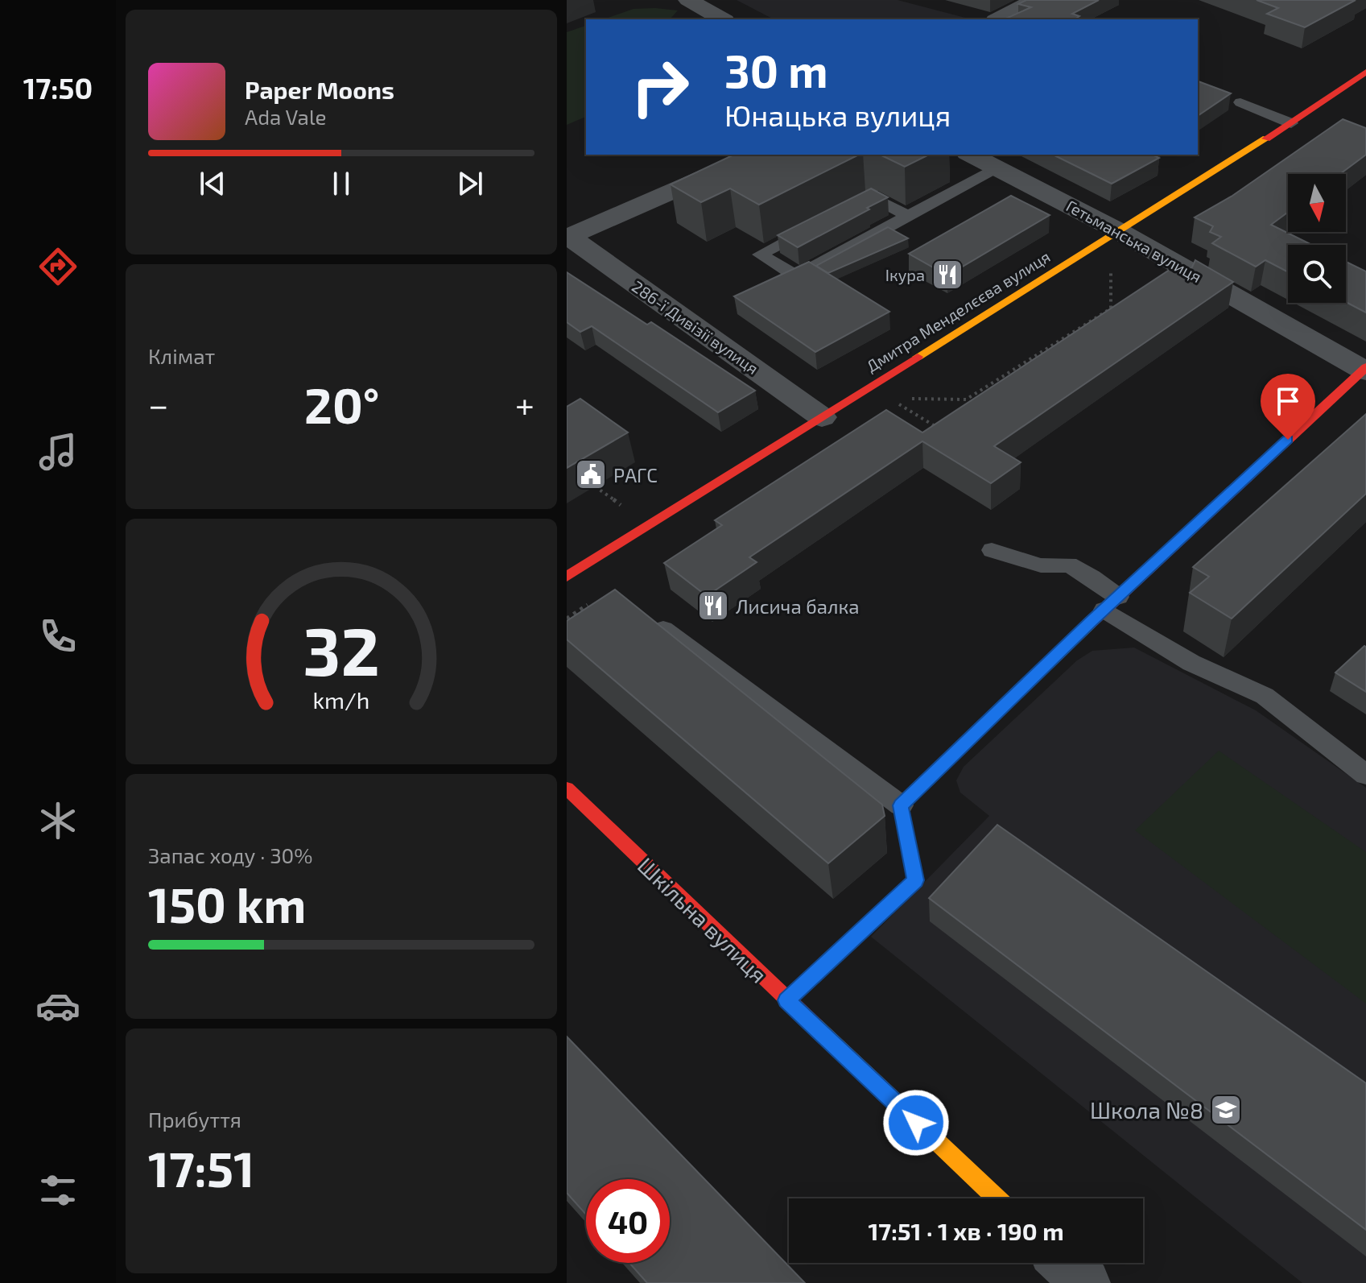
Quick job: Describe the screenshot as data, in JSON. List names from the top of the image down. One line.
{"streets":{"street":["Гетьманська вулиця","Дмитра Менделєєва вулиця","286-ї Дивізії вулиця","Шкільна вулиця"]},"crossings":[["Гетьманська вулиця","Дмитра Менделєєва вулиця"],["Дмитра Менделєєва вулиця","286-ї Дивізії вулиця"]],"places":{"restaurant":["Ікура","Лисича балка"],"public building":["РАГС"],"school or university":["Школа №8"]},"north":"bottom","page":{"tabs":"17:50","turn":["30 m","Юнацька вулиця"],"song":["Paper Moons","Ada Vale"],"tile":["Клімат",["Запас ходу · 30%","150 km"],["Прибуття","17:51"]],"heat":["−","20°","+"],"limit":"40","trip":"17:51 · 1 хв · 190 m","gauge":["32","km/h"]}}
